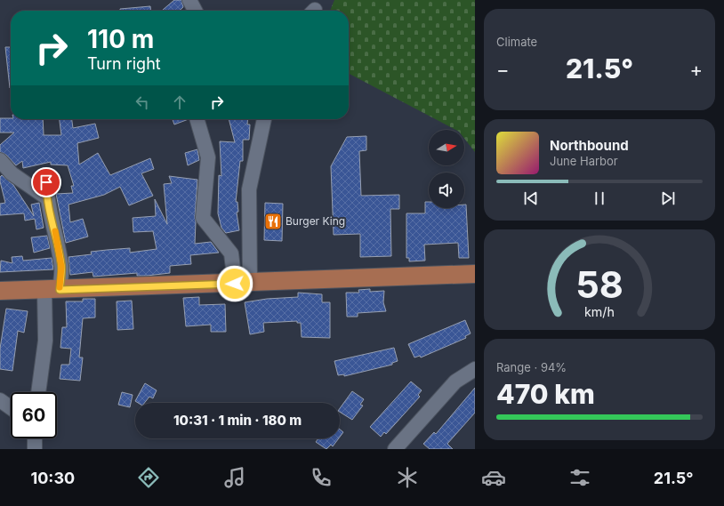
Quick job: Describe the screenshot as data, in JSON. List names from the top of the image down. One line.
{"places":{"restaurant":["Burger King"]},"north":"right","page":{"tile":["Climate",["Range · 94%","470 km"]],"turn":["110 m","Turn right"],"heat":["−","21.5°","+"],"song":["Northbound","June Harbor"],"limit":"60","trip":"10:31 · 1 min · 180 m","tabs":["10:30","21.5°"],"gauge":["58","km/h"]}}
